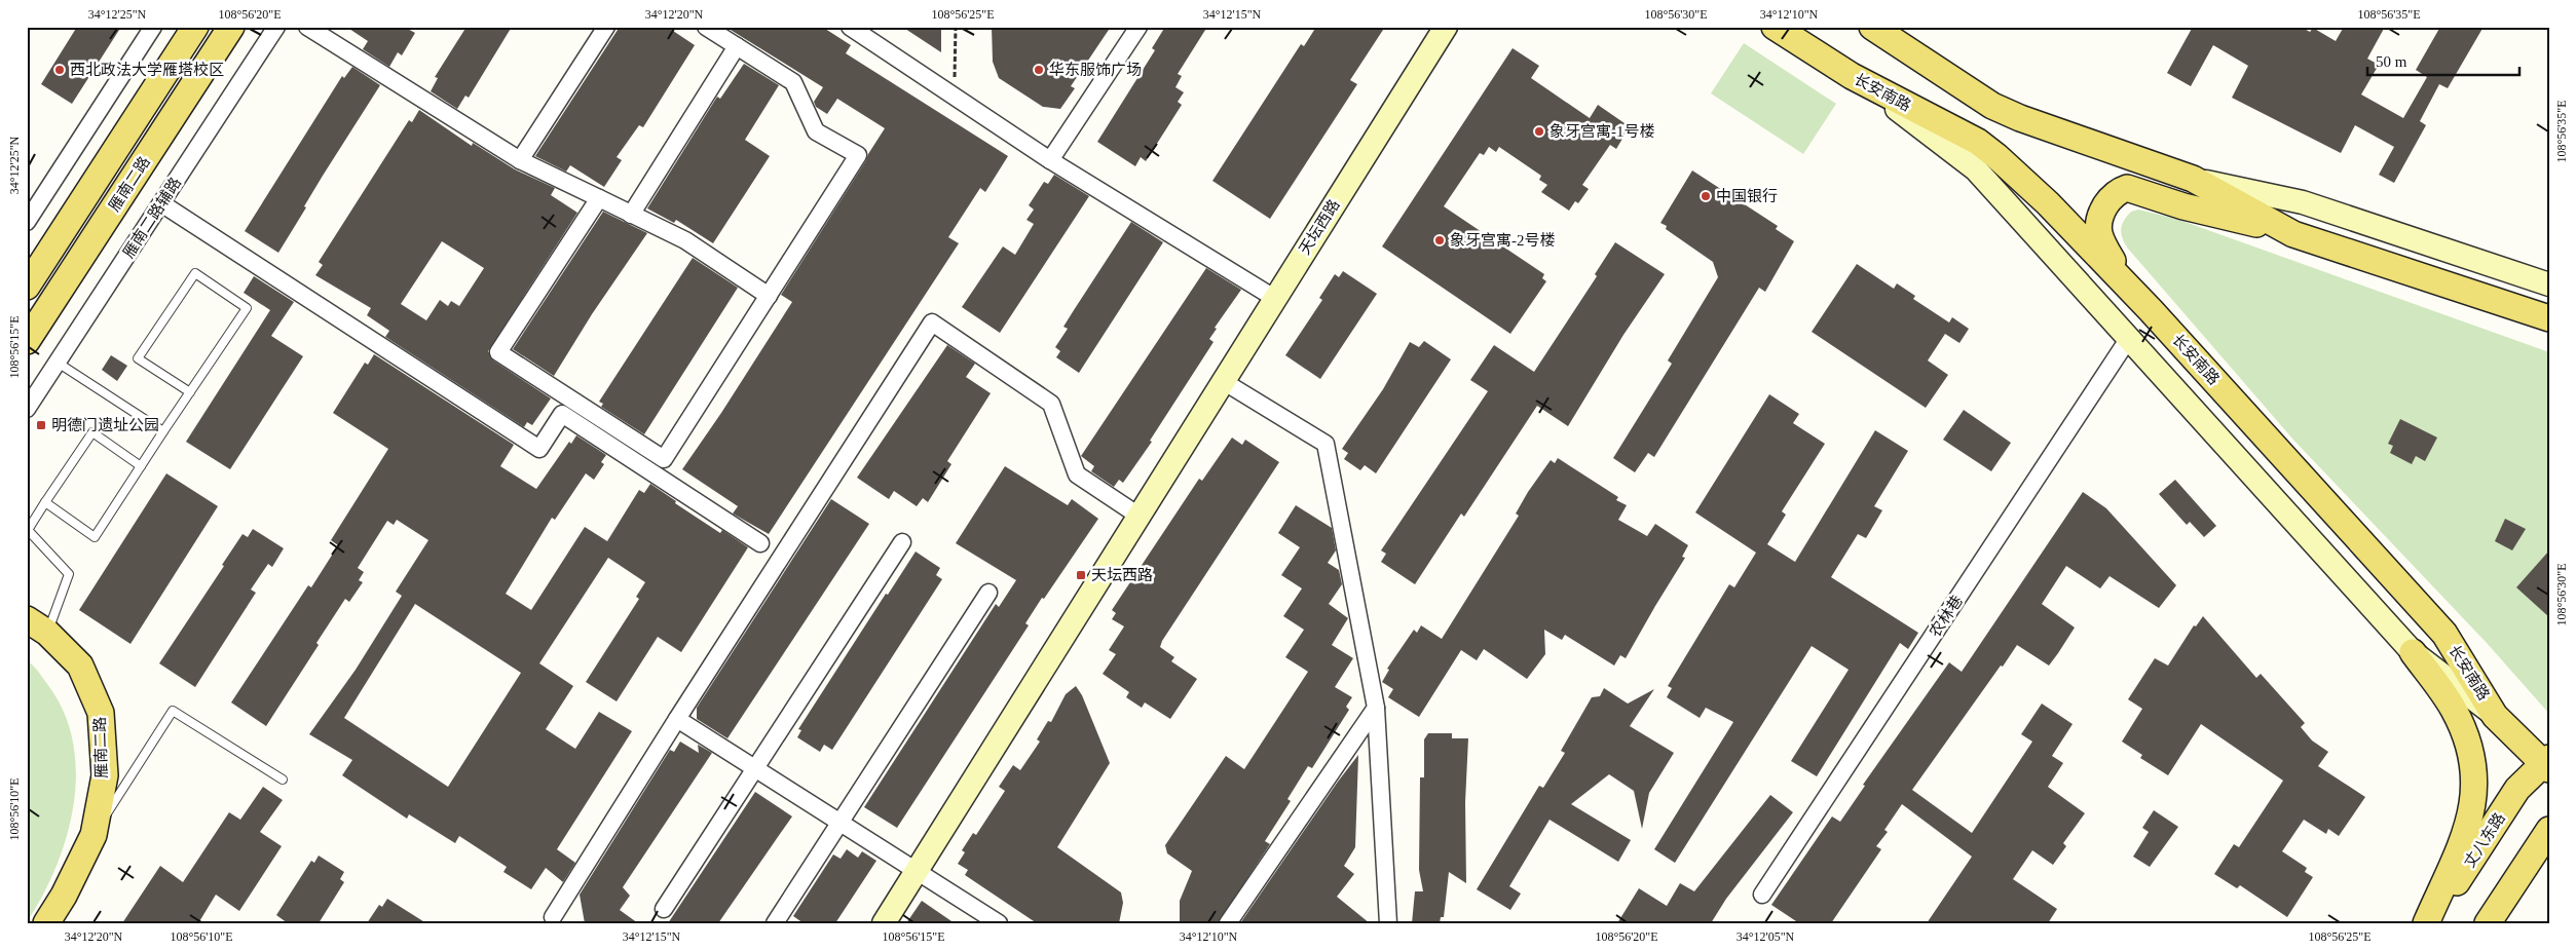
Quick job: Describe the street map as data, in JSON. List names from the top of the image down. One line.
{"streets":{"main road":["长安南路","雁南二路","天坛西路","丈八东路"],"street":["雁南二路辅路","农林巷"]},"crossings":[["长安南路","丈八东路"]],"places":{"other":["西北政法大学雁塔校区","华东服饰广场","象牙宫寓-1号楼","中国银行","象牙宫寓-2号楼"],"transit":["明德门遗址公园","天坛西路"]},"scale_bar":"50 m","coordinates":["34°12'25\"N","108°56'20\"E","34°12'20\"N","108°56'25\"E","34°12'15\"N","108°56'30\"E","34°12'10\"N","108°56'35\"E","108°56'15\"E","108°56'10\"E","34°12'05\"N"]}
